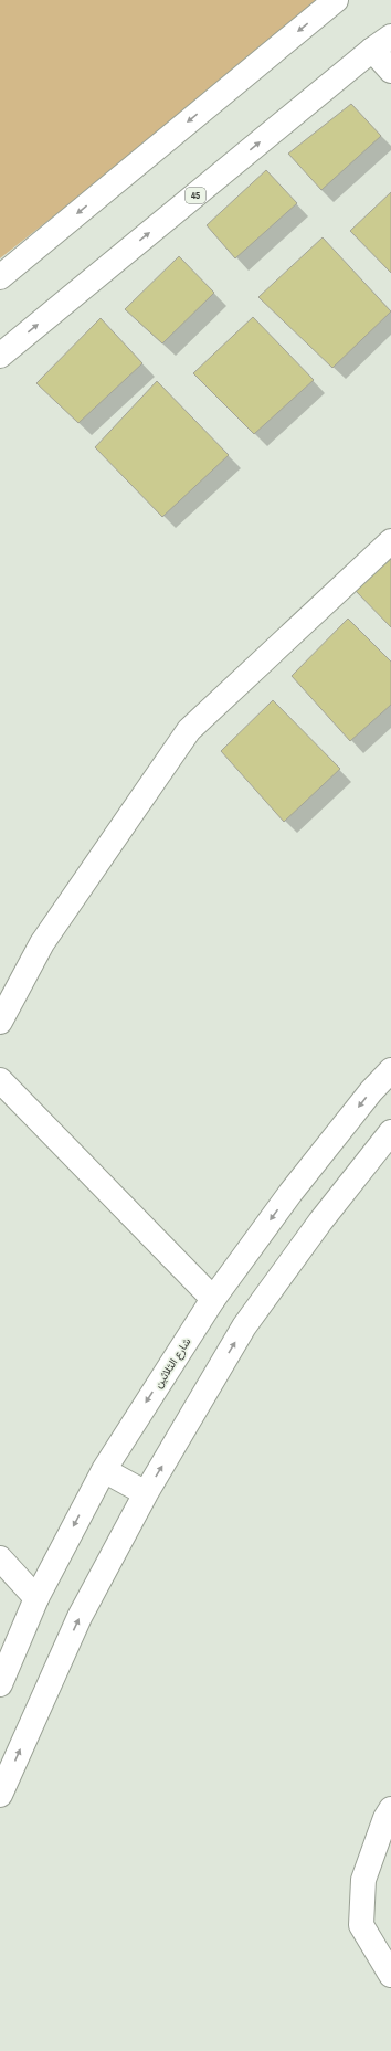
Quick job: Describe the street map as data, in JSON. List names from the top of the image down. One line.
{"streets":{"main road":["45","شارع الثلاثين"]}}
